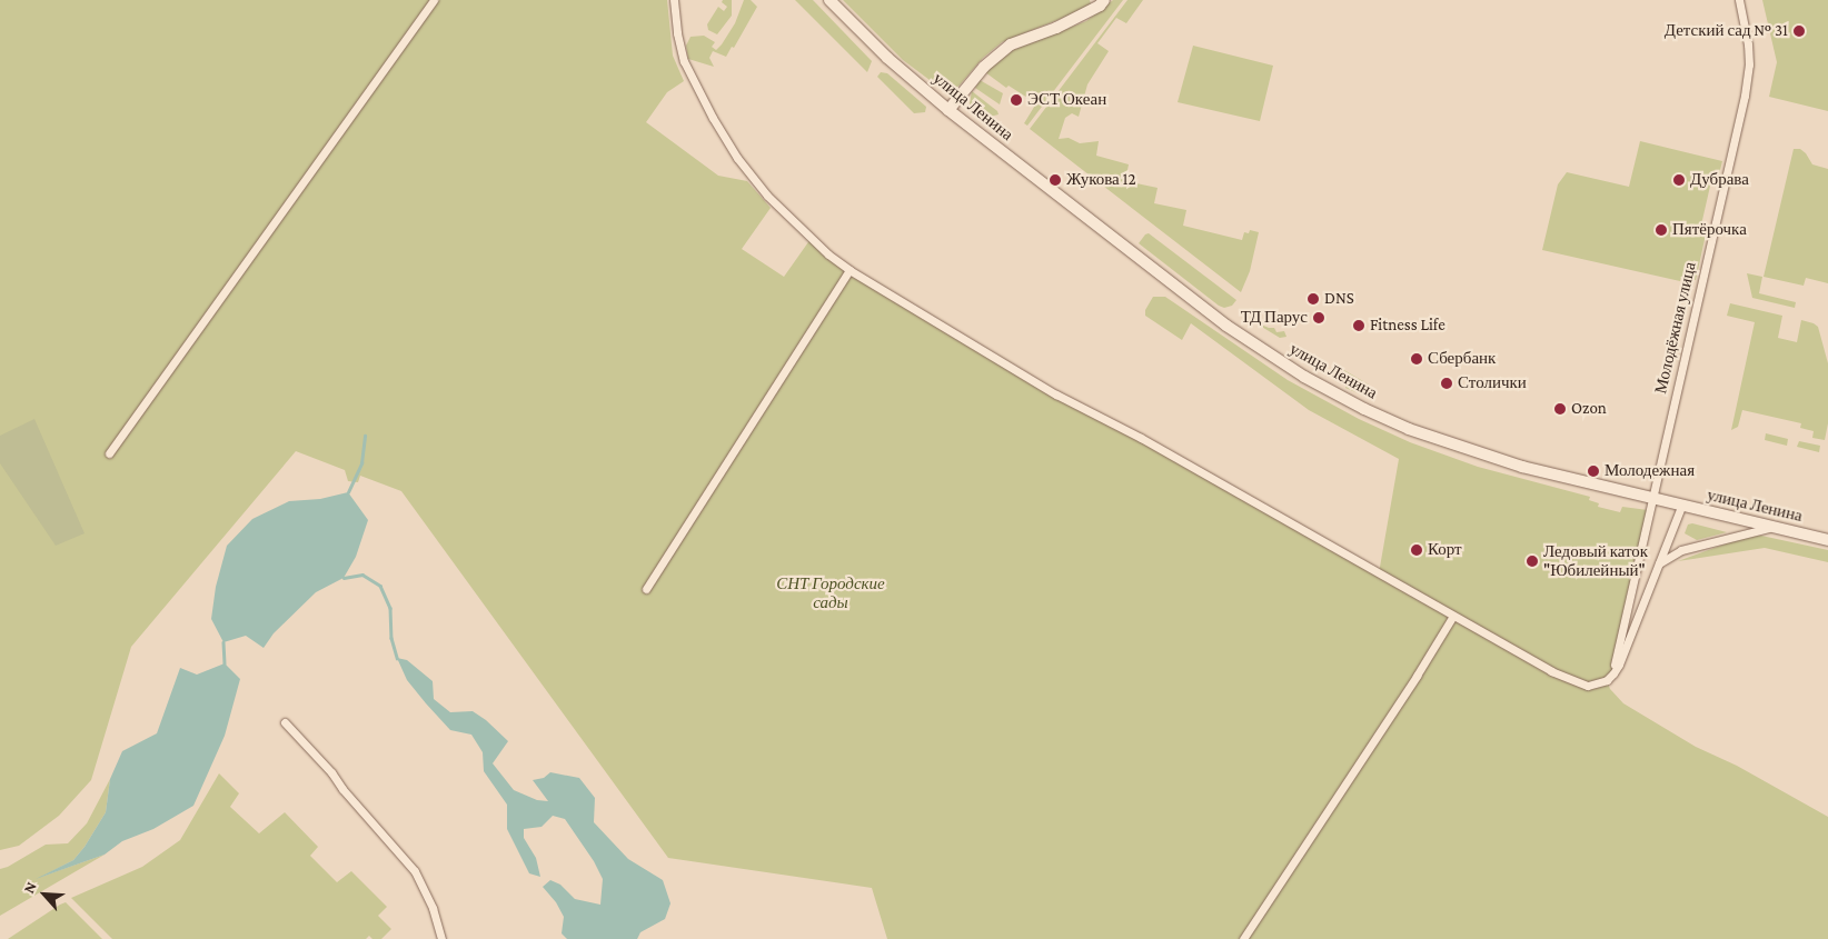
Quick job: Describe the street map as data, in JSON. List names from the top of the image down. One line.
{"streets":{"main road":["улица Ленина"],"street":["Молодёжная улица"]},"crossings":[["улица Ленина","Молодёжная улица"]],"parks":["СНТ Городские сады"],"places":["Детский сад № 31","ЭСТ Океан","Жукова 12","Дубрава","Пятёрочка","DNS","ТД Парус","Fitness Life","Сбербанк","Столички","Ozon","Молодежная","Корт","Ледовый каток \"Юбилейный\""],"north":"top left"}
